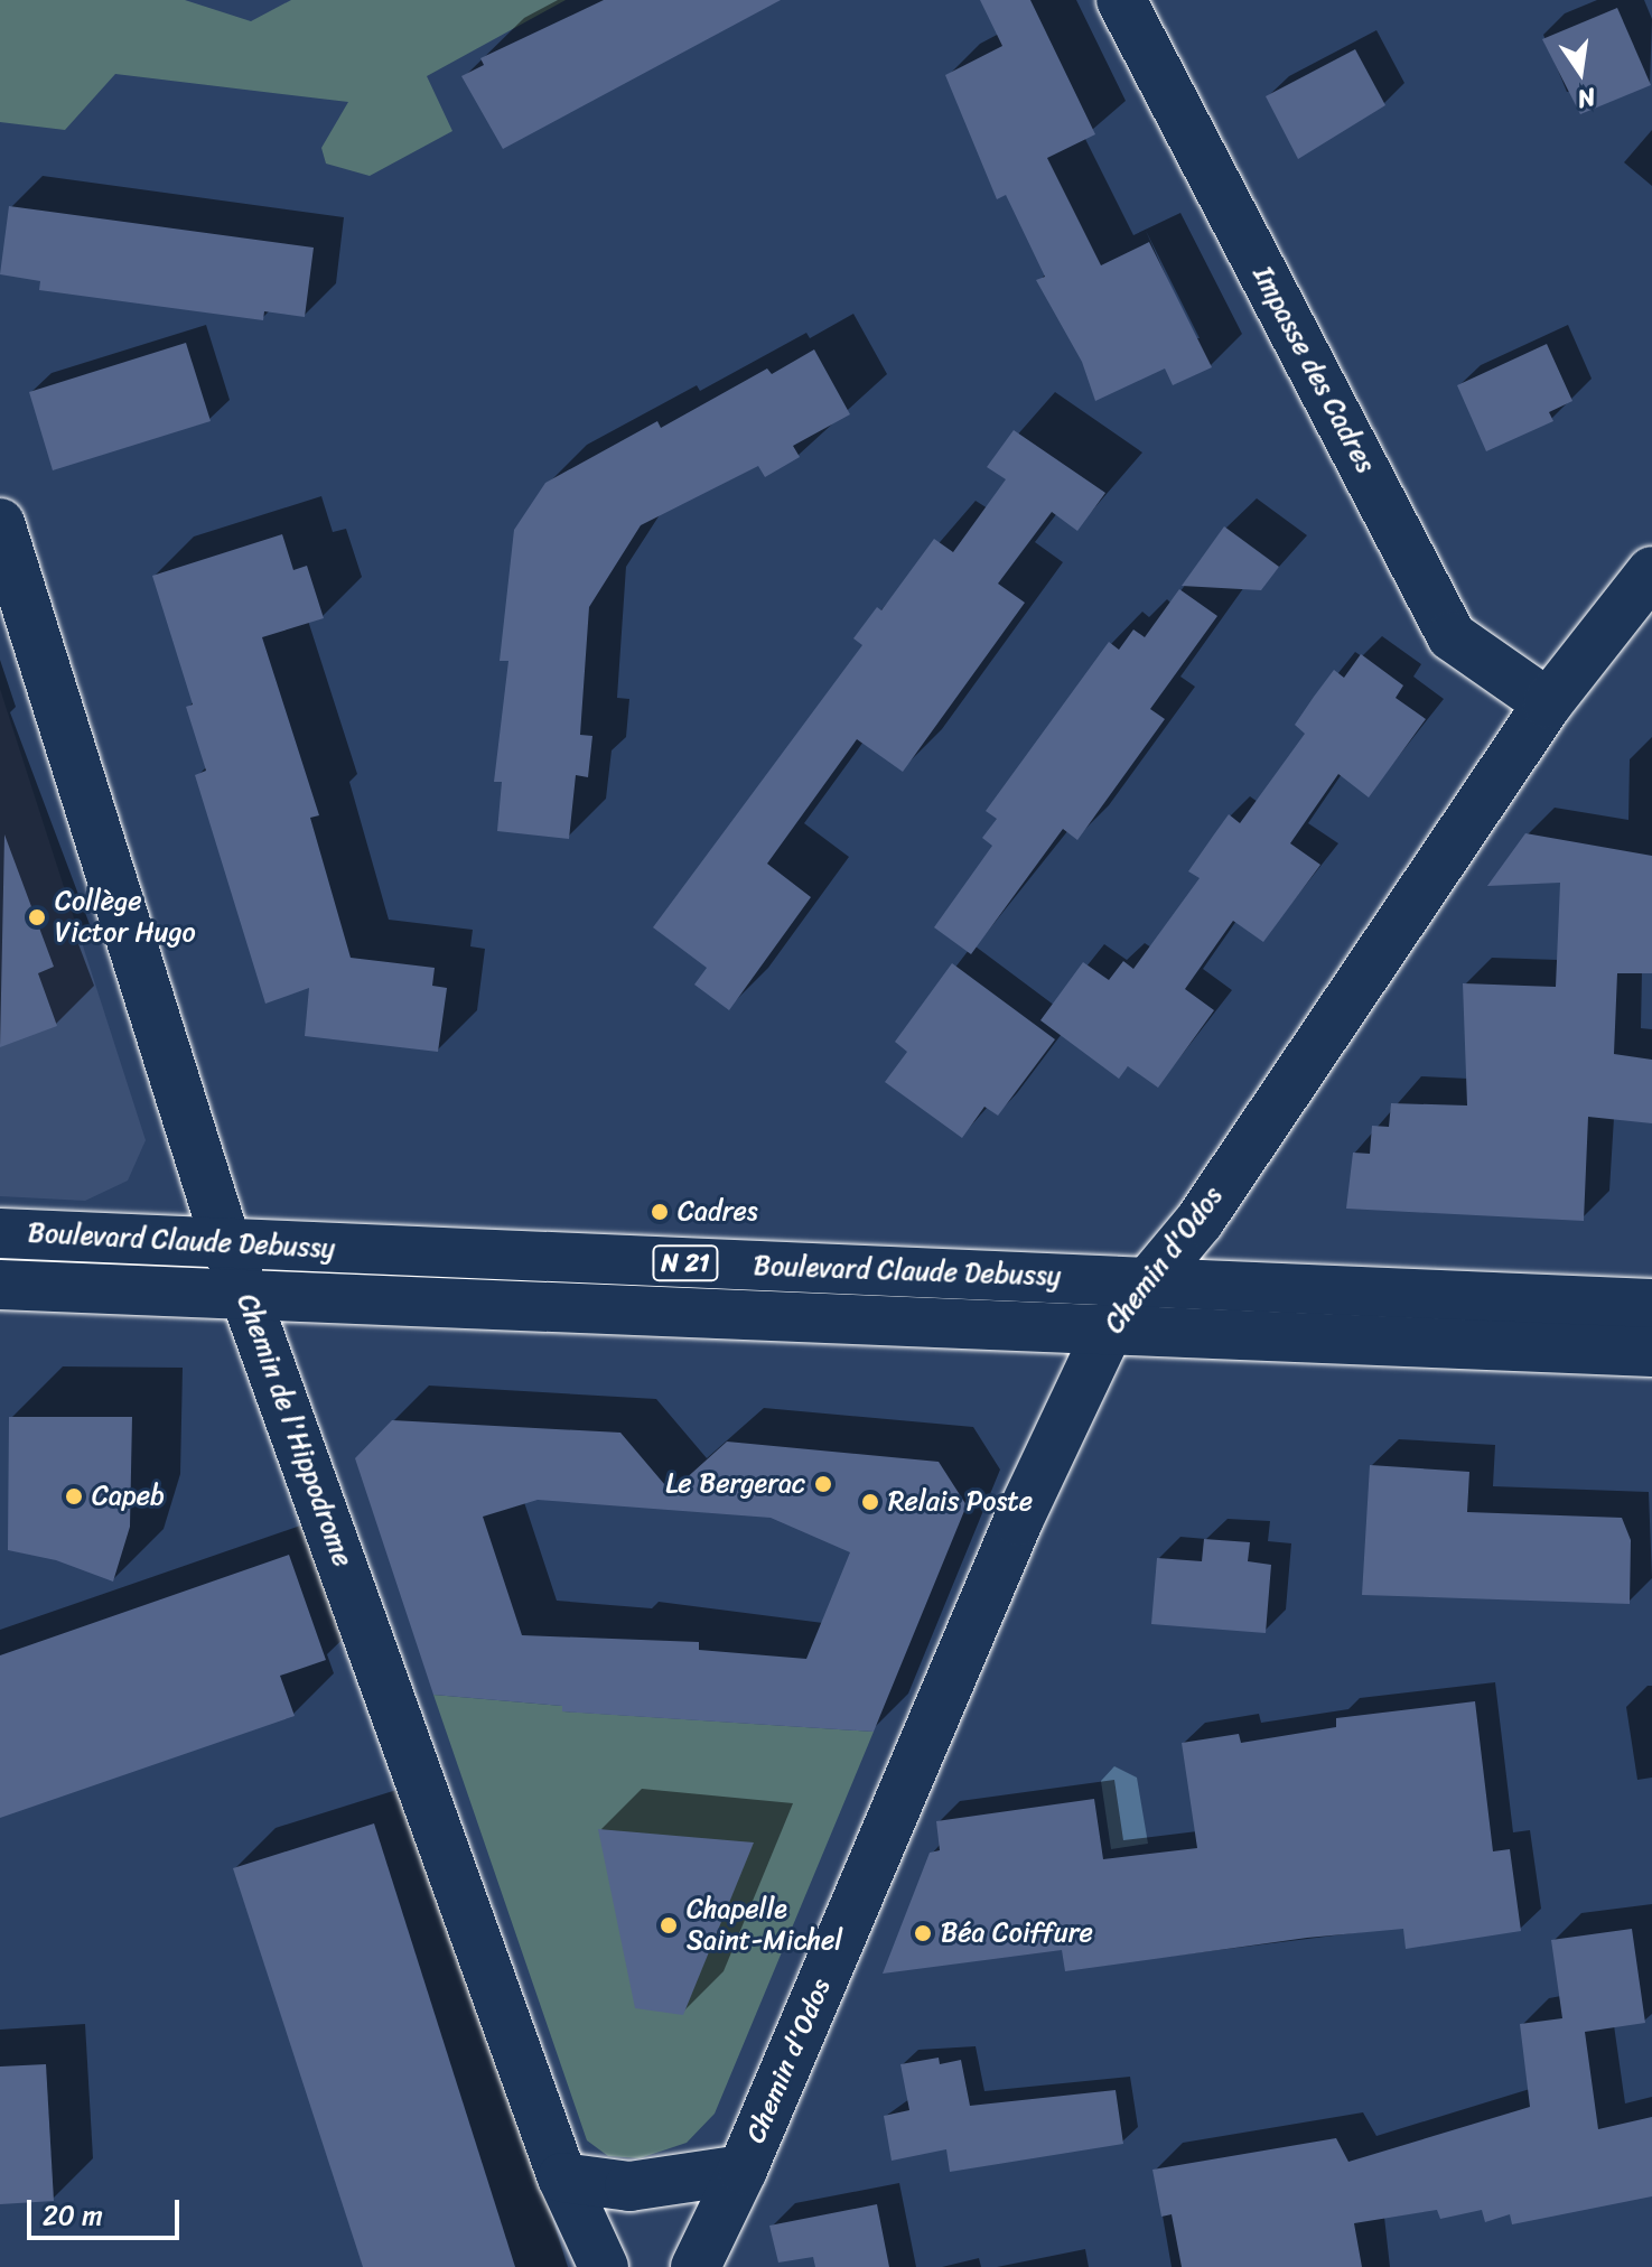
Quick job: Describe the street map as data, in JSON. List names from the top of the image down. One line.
{"streets":{"street":["Impasse des Cadres","Boulevard Claude Debussy","Chemin d'Odos","N 21","Chemin de l'Hippodrome"]},"crossings":[["Impasse des Cadres","Chemin d'Odos"],["Boulevard Claude Debussy","Chemin d'Odos"],["Boulevard Claude Debussy","Chemin de l'Hippodrome"]],"places":["Collège Victor Hugo","Cadres","Le Bergerac","Capeb","Relais Poste","Chapelle Saint-Michel","Béa Coiffure"],"scale_bar":"20 m","north":"bottom"}
